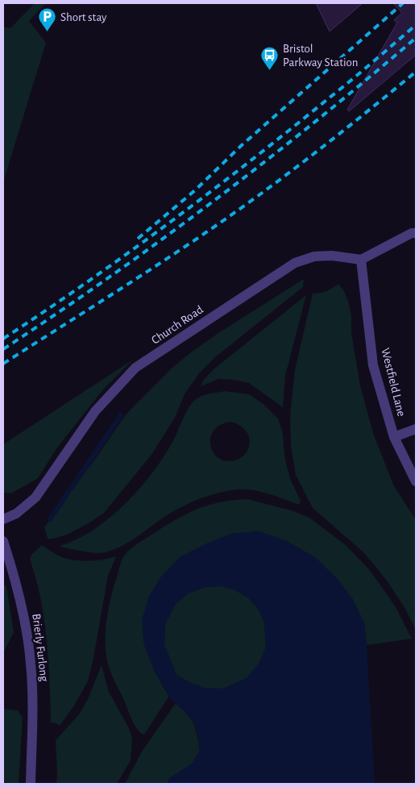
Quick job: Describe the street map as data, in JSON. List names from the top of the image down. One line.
{"streets":{"street":["Church Road","Westfield Lane","Brierly Furlong"]},"crossings":[["Church Road","Westfield Lane"]],"places":{"parking":["Short stay"],"bus stop":["Bristol Parkway Station"]}}
